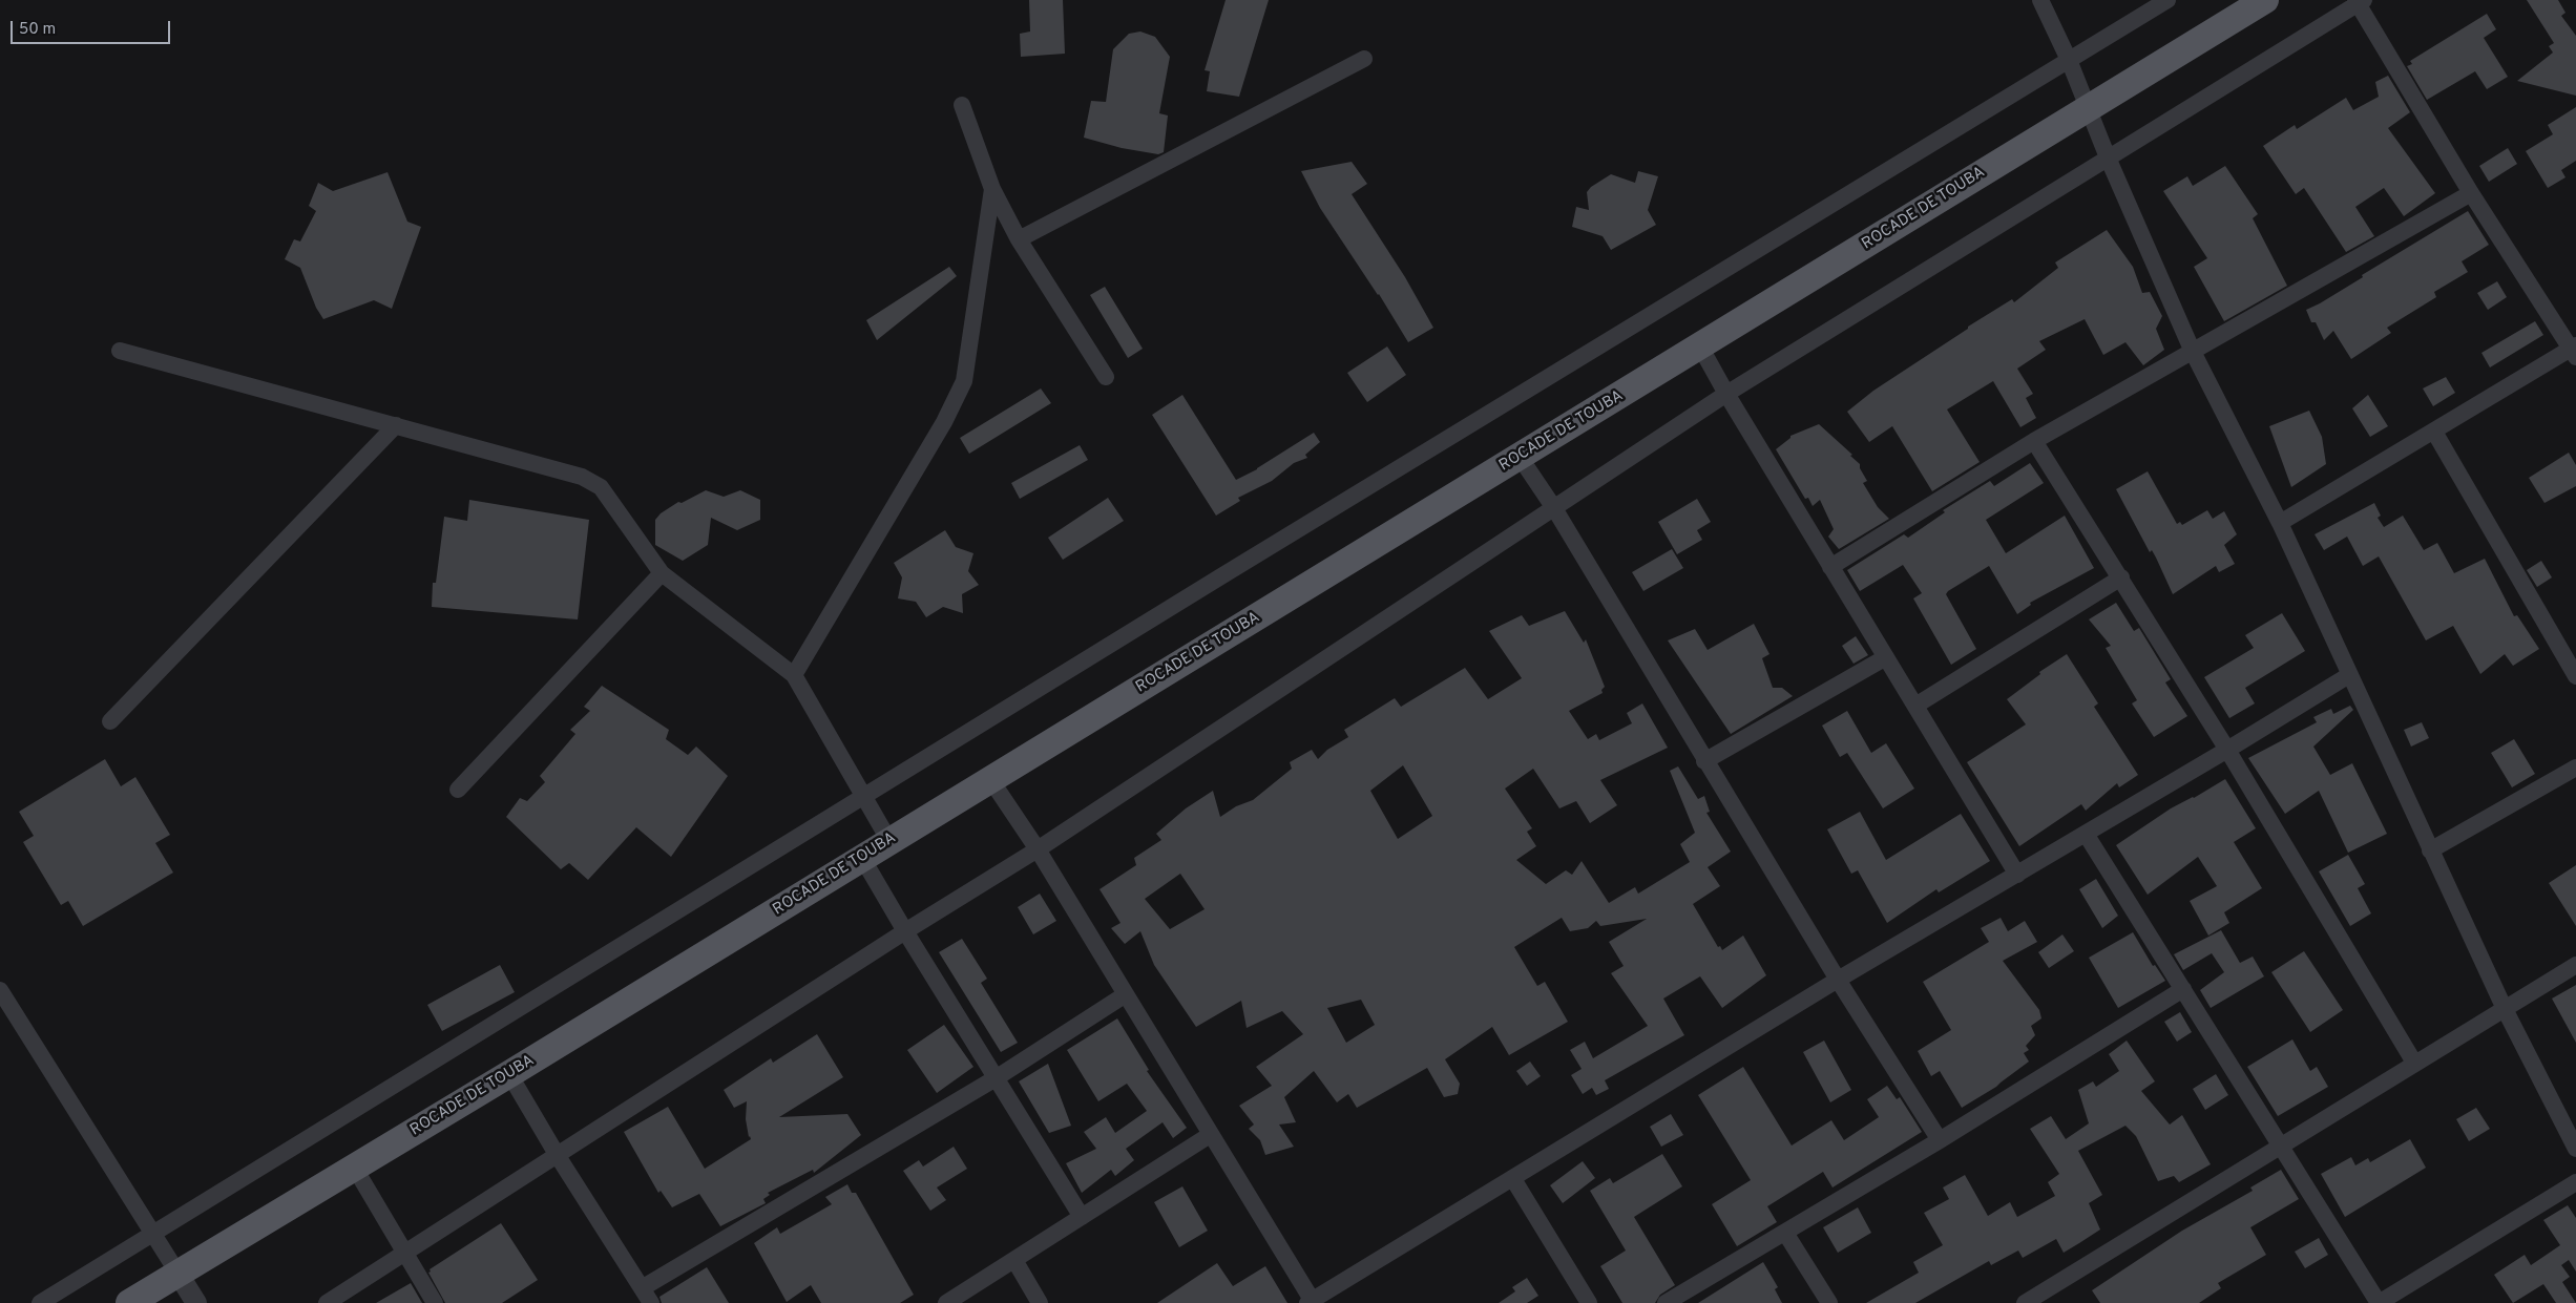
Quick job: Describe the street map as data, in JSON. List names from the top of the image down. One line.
{"streets":{"main road":["ROCADE DE TOUBA"]},"scale_bar":"50 m"}
